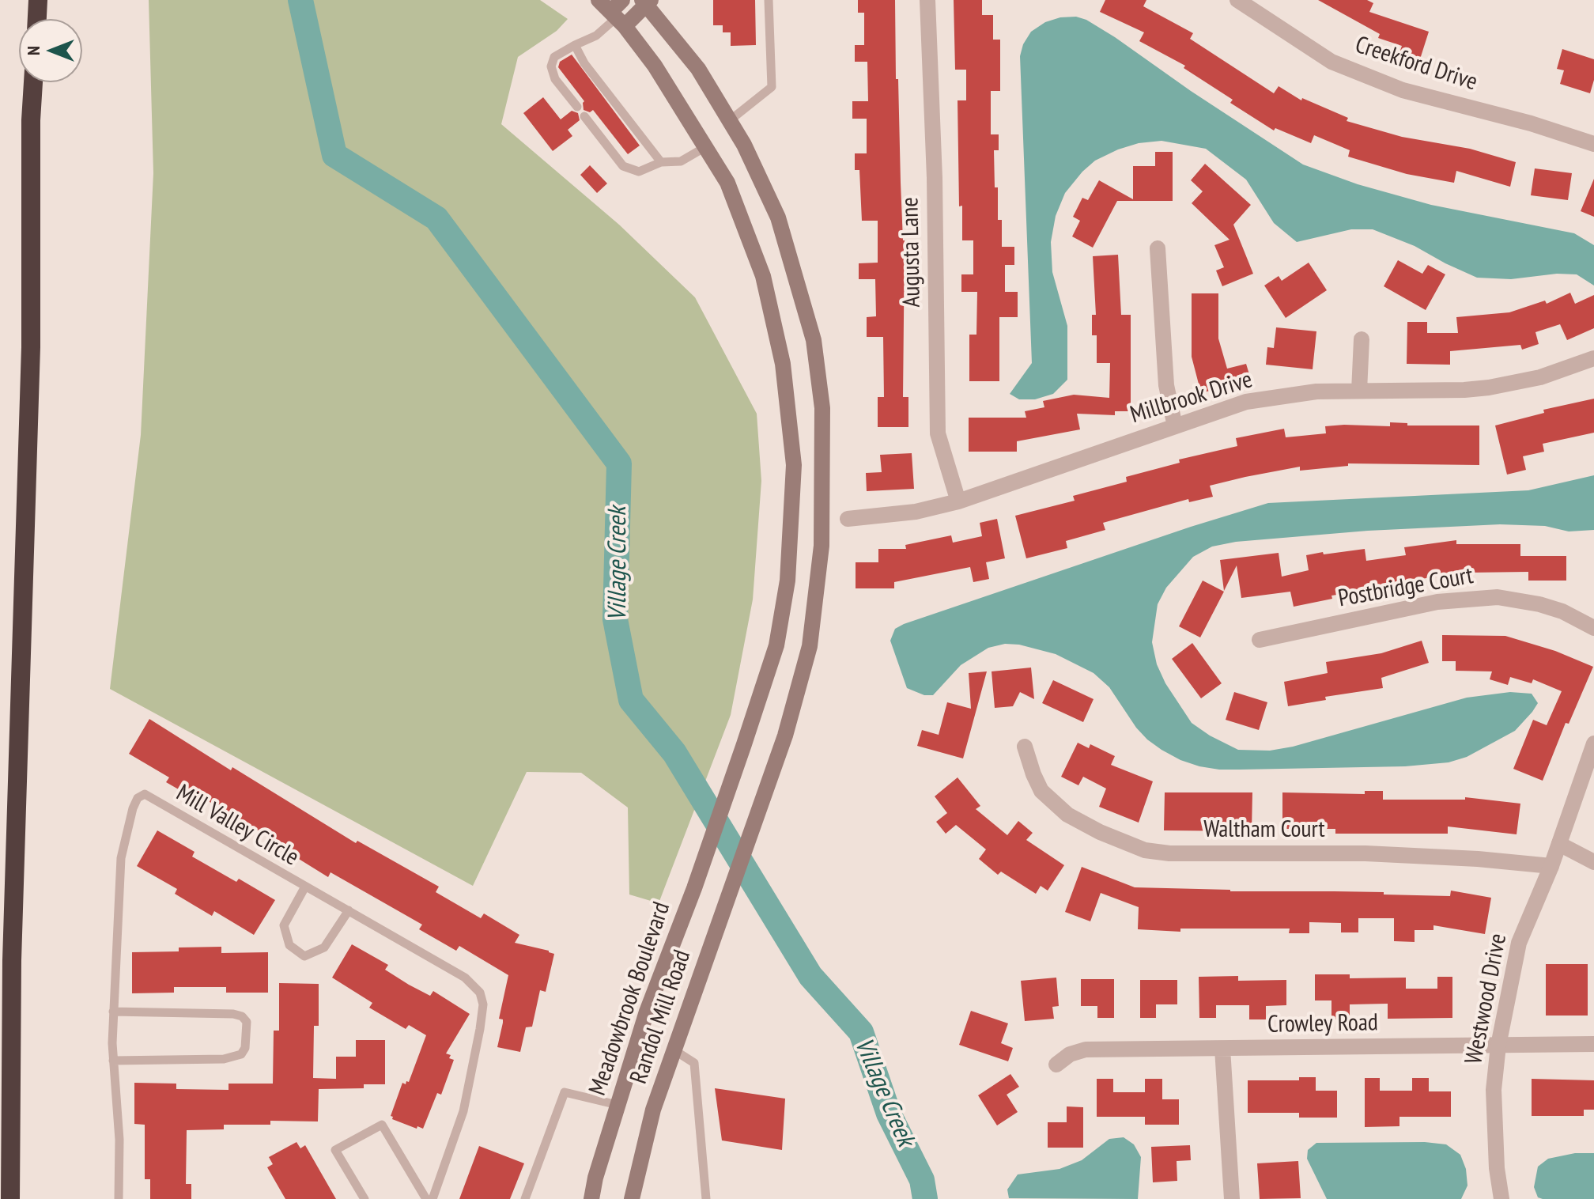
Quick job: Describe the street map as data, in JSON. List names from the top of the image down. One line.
{"streets":{"main road":["Meadowbrook Boulevard","Randol Mill Road"],"street":["Creekford Drive","Augusta Lane","Millbrook Drive","Postbridge Court","Waltham Court","Westwood Drive","Crowley Road"],"lane":["Mill Valley Circle"]},"crossings":[["Augusta Lane","Millbrook Drive"],["Waltham Court","Westwood Drive"],["Westwood Drive","Crowley Road"]],"water":["Village Creek"],"north":"left"}
